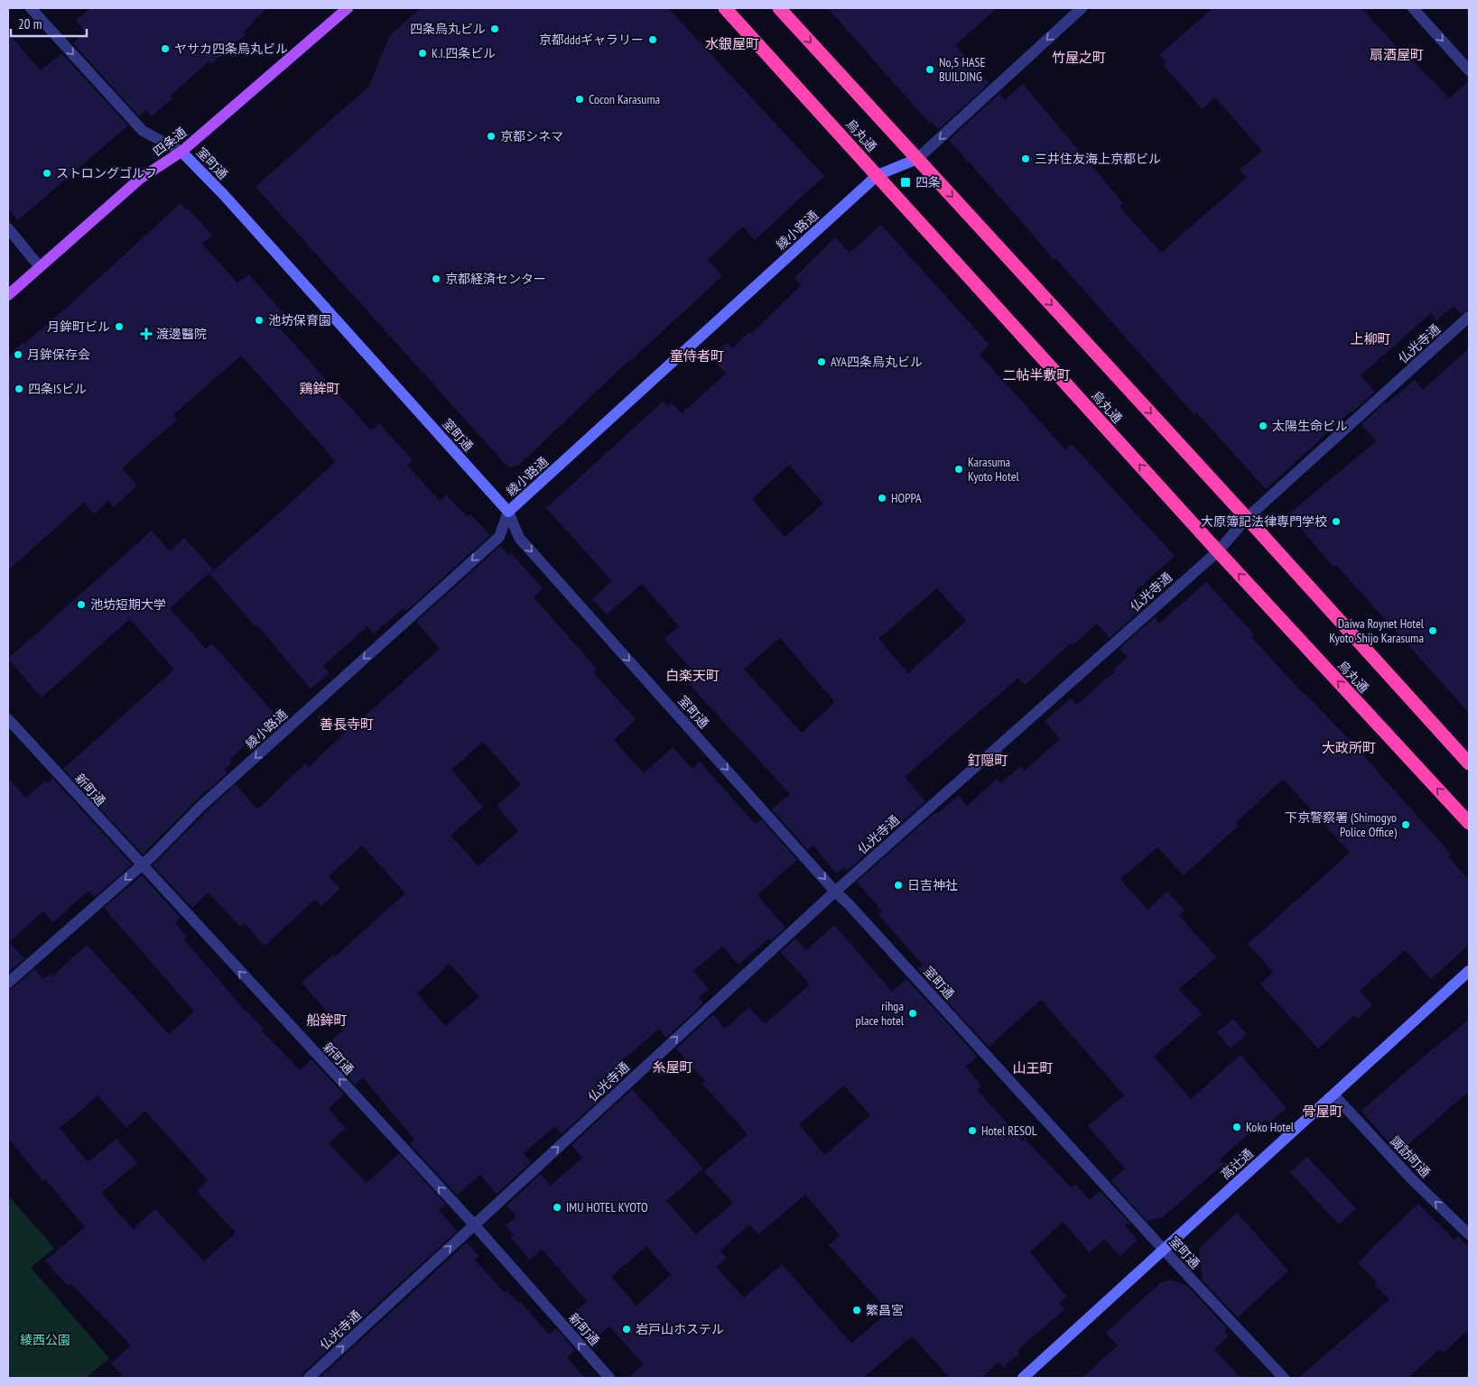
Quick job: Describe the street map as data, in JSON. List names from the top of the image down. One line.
{"streets":{"highway":["烏丸通"],"main road":["四条通"],"street":["室町通","綾小路通","仏光寺通","新町通","諏訪町通","高辻通"]},"crossings":[["烏丸通","綾小路通"],["烏丸通","仏光寺通"],["四条通","室町通"],["室町通","綾小路通"],["室町通","仏光寺通"],["室町通","高辻通"],["綾小路通","新町通"],["仏光寺通","新町通"],["諏訪町通","高辻通"]],"one_way":["室町通","綾小路通","仏光寺通","新町通","諏訪町通"],"districts":["水銀屋町","扇酒屋町","竹屋之町","上柳町","童侍者町","二帖半敷町","鶏鉾町","白楽天町","善長寺町","大政所町","釘隠町","船鉾町","糸屋町","山王町","骨屋町"],"parks":["綾西公園"],"places":{"other":["四条烏丸ビル","京都dddギャラリー","ヤサカ四条烏丸ビル","K.I.四条ビル","No,5 HASE BUILDING","Cocon Karasuma","京都シネマ","三井住友海上京都ビル","ストロングゴルフ","京都経済センター","池坊保育園","月鉾町ビル","月鉾保存会","AYA四条烏丸ビル","四条ISビル","太陽生命ビル","Karasuma Kyoto Hotel","HOPPA","大原簿記法律専門学校","池坊短期大学","Daiwa Roynet Hotel Kyoto Shijo Karasuma","下京警察署 (Shimogyo Police Office)","日吉神社","rihga place hotel","Koko Hotel","Hotel RESOL","IMU HOTEL KYOTO","繁昌宮","岩戸山ホステル"],"transit":["四条"],"health":["渡邊醫院"]},"scale_bar":"20 m"}
